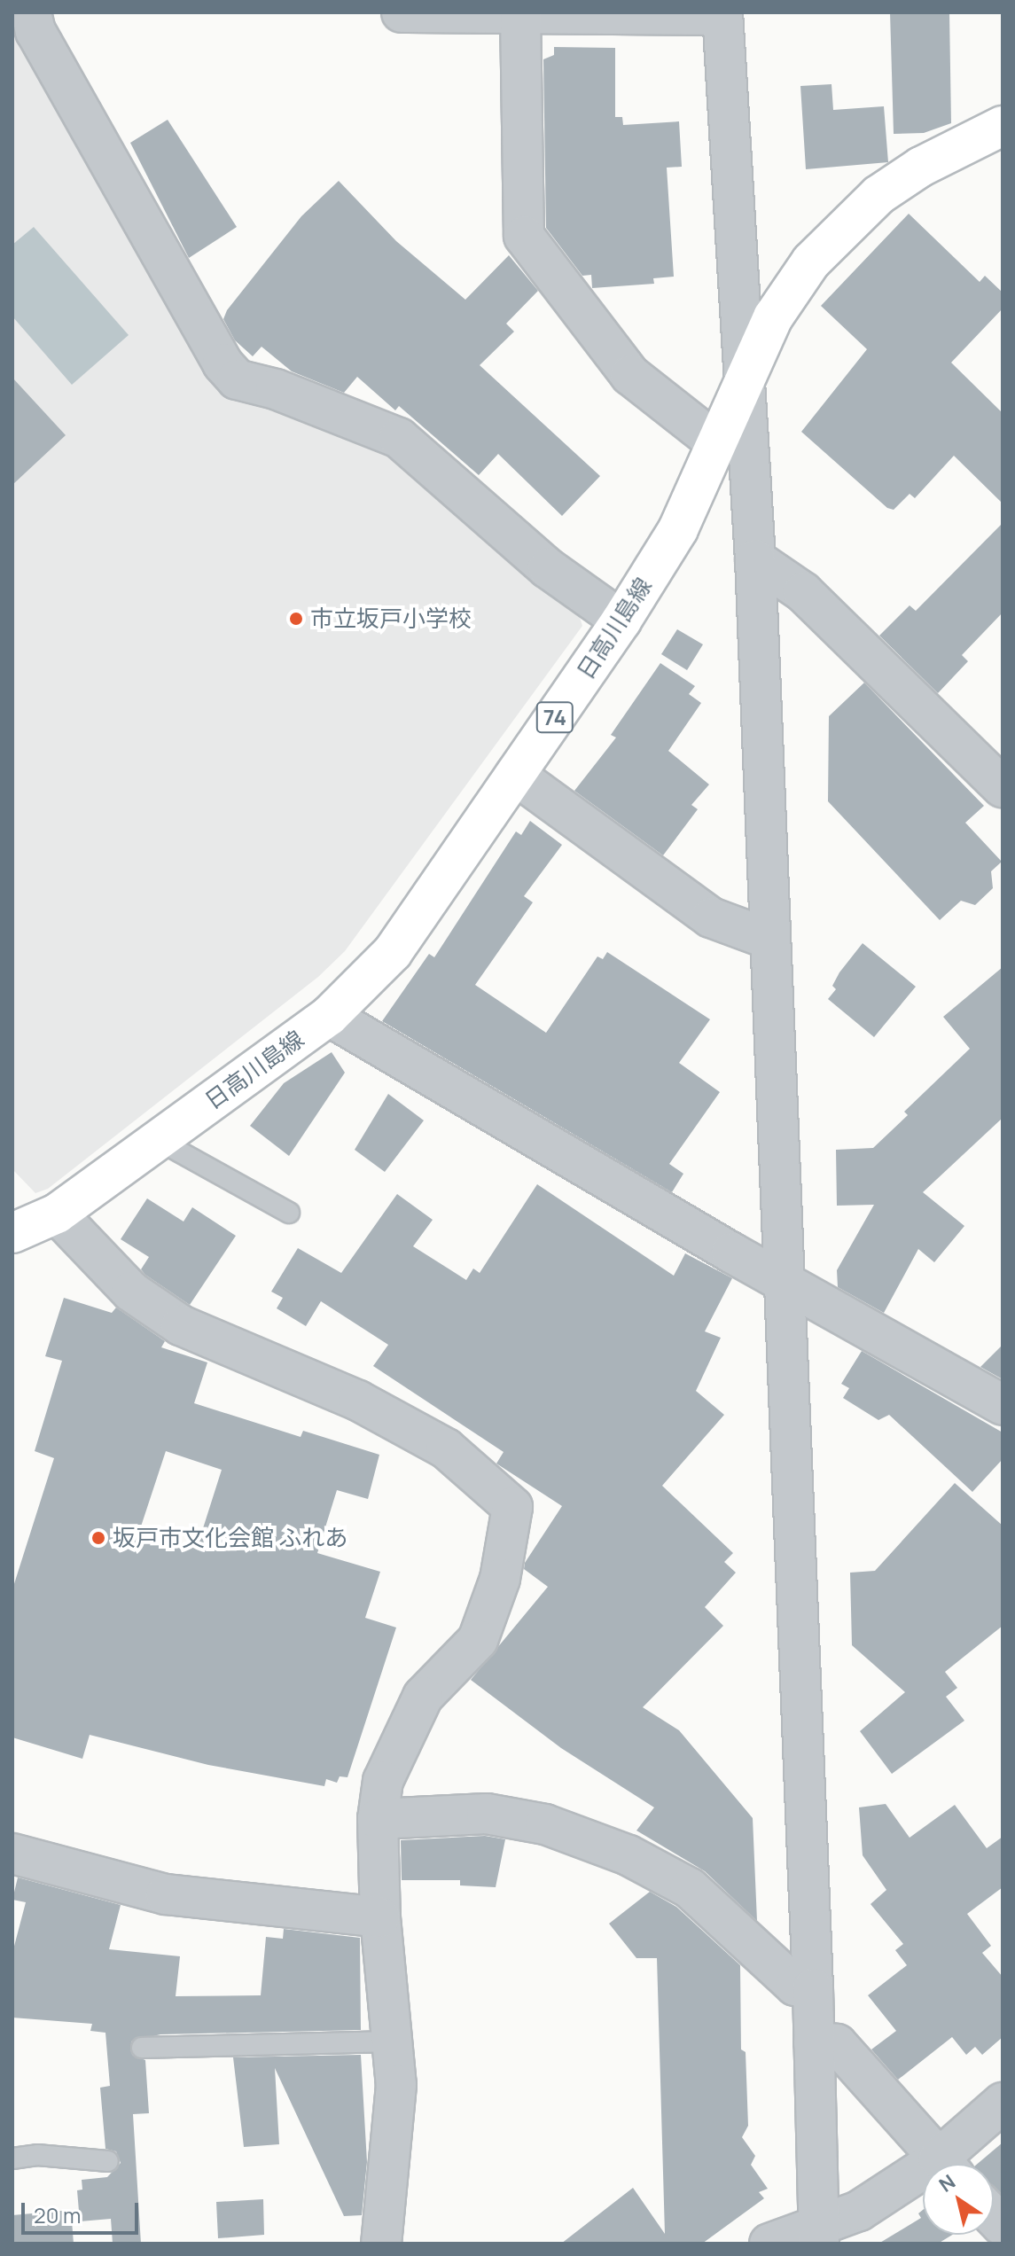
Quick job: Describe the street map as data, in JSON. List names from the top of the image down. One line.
{"streets":{"main road":["日高川島線","74"]},"places":["市立坂戸小学校","坂戸市文化会館 ふれあ"],"scale_bar":"20 m","north":"top left"}
